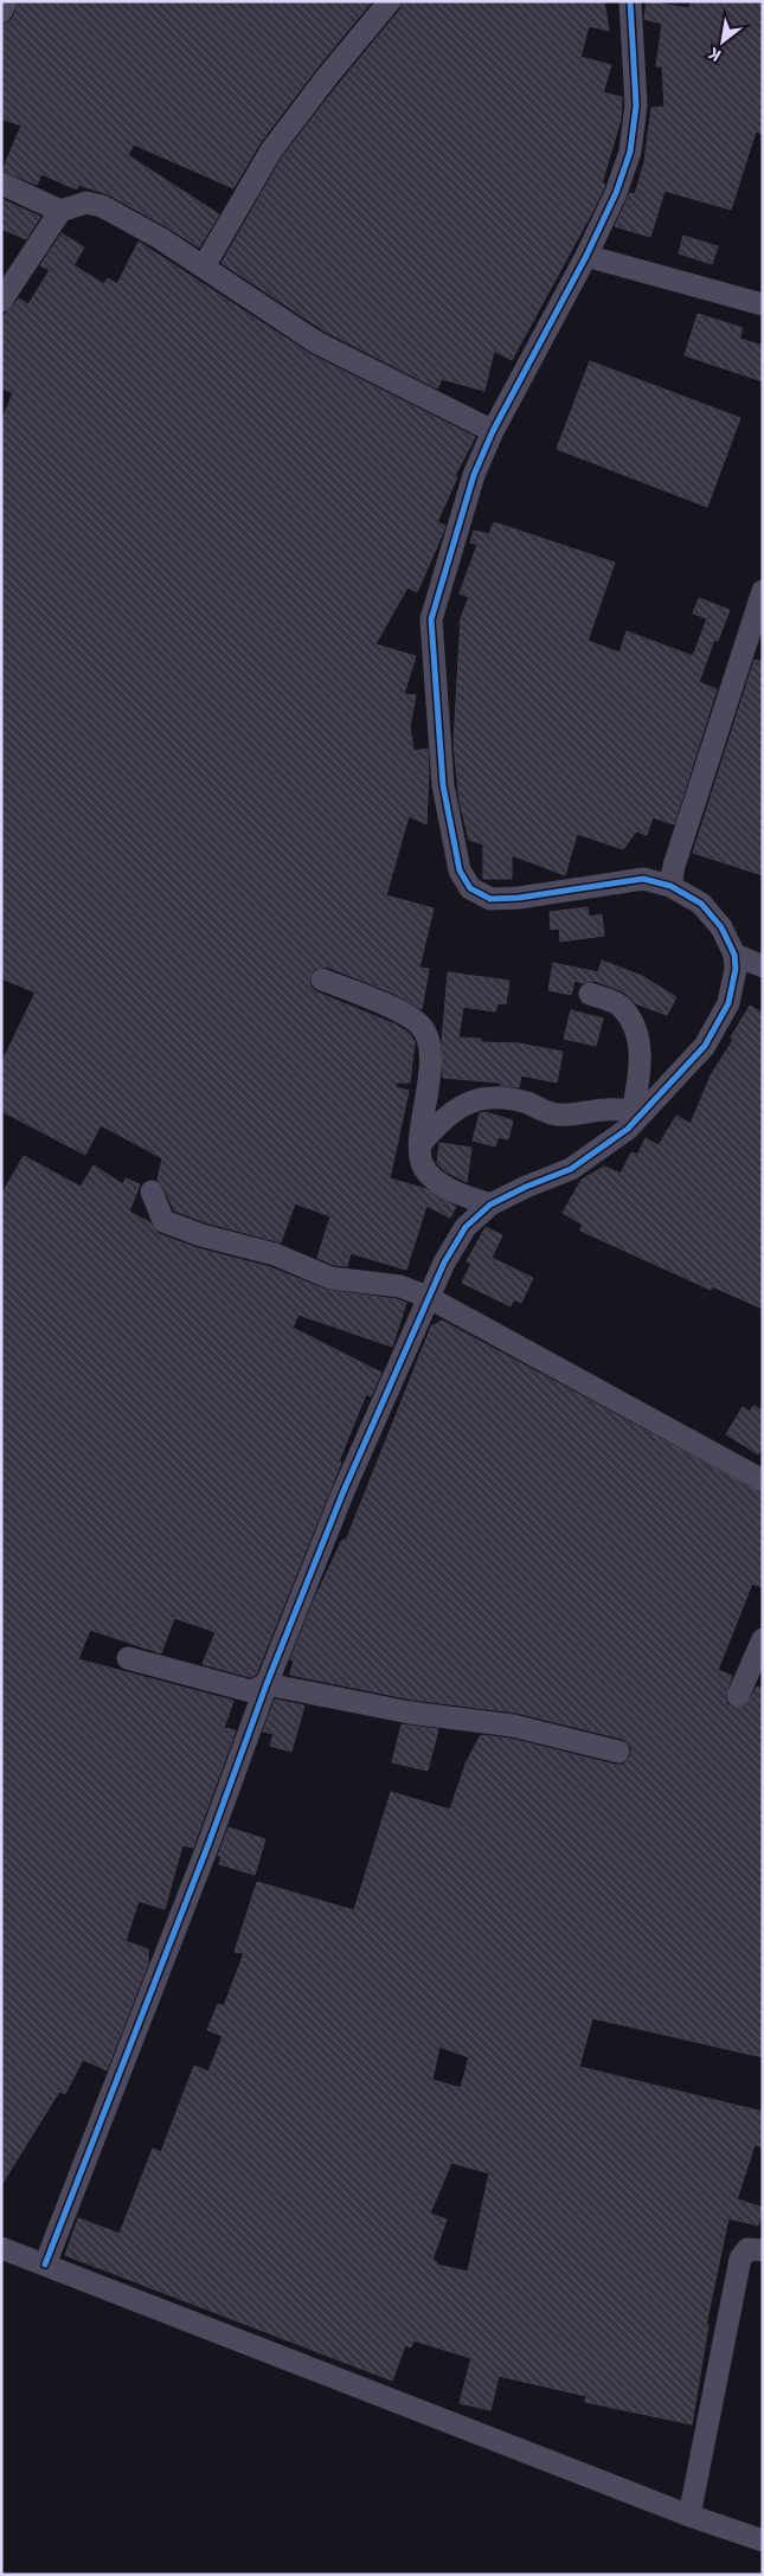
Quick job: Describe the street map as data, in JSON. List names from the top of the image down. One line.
{"north":"bottom left"}
